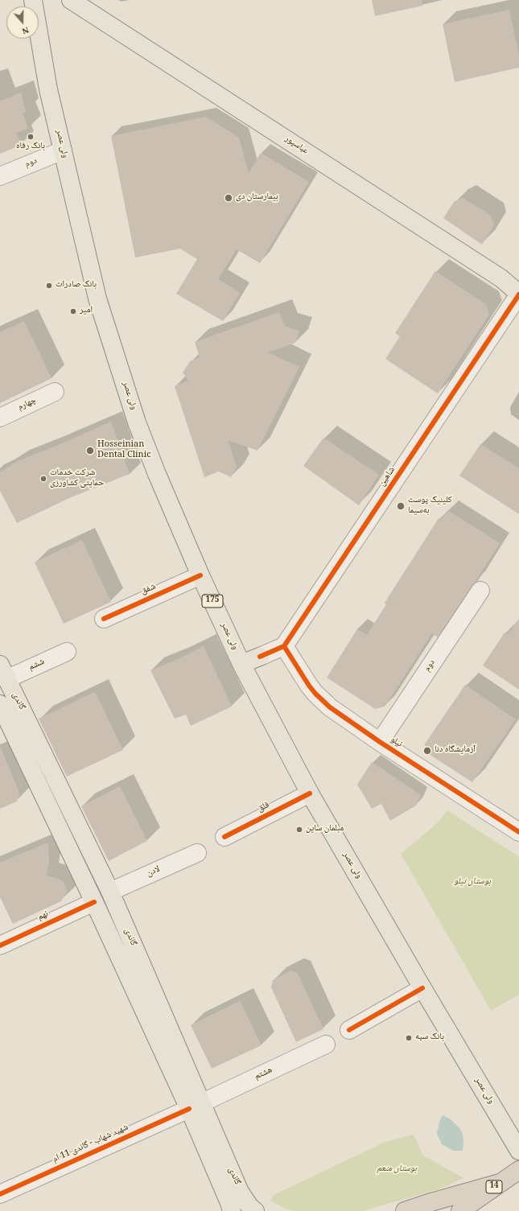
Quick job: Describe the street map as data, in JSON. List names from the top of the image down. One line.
{"streets":{"highway":["14"],"main road":["ولی عصر","عباسپور","175","گاندی"],"street":["دوم","چهارم","شاهین","شفق","ششم","نیلو","فلق","لادن","نهم","هشتم","شهید شهاب - گاندی 11 ام"]},"crossings":[["ولی عصر","دوم"],["ولی عصر","شفق"],["ولی عصر","فلق"],["عباسپور","شاهین"],["دوم","نیلو"],["شاهین","نیلو"],["ششم","گاندی"],["گاندی","لادن"],["گاندی","نهم"],["گاندی","هشتم"],["گاندی","شهید شهاب - گاندی 11 ام"],["هشتم","شهید شهاب - گاندی 11 ام"]],"parks":["بوستان نیلو","بوستان منعم"],"places":["بانک رفاه","بیمارستان دی","بانک صادرات","امیر","Hosseinian Dental Clinic","شرکت خدمات حمایتی کشاورزی","کلینیک پوست به‌سیما","آزمایشگاه دنا","مبلمان ساین","بانک سپه"],"north":"bottom"}
